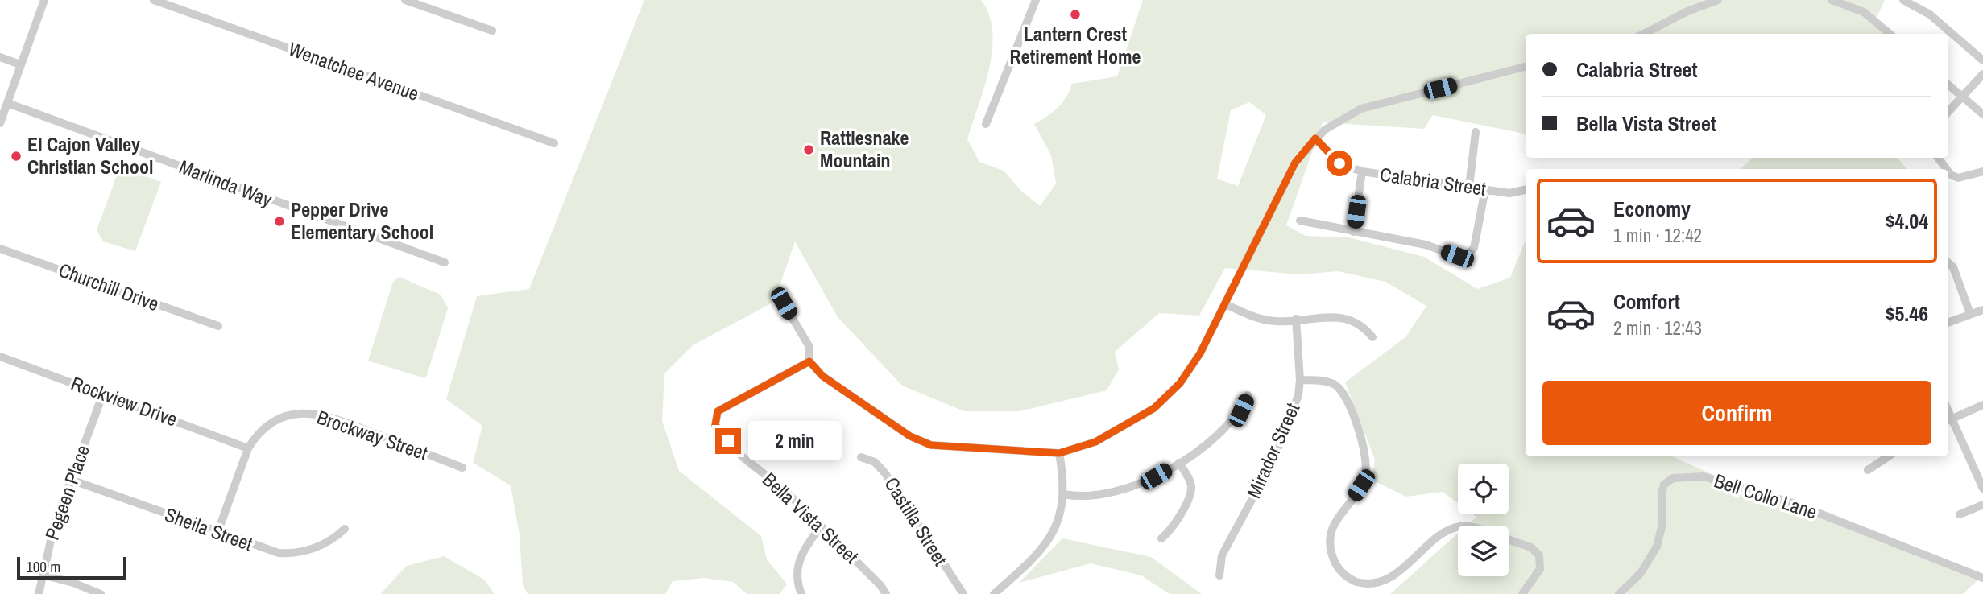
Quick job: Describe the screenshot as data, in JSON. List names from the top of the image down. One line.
{"streets":{"street":["Wenatchee Avenue","Calabria Street","Marlinda Way","Churchill Drive","Rockview Drive","Brockway Street","Mirador Street","Pegeen Place","Bell Collo Lane","Bella Vista Street","Castilla Street","Sheila Street"]},"crossings":[["Rockview Drive","Brockway Street"],["Rockview Drive","Pegeen Place"],["Brockway Street","Sheila Street"],["Pegeen Place","Sheila Street"]],"places":["Lantern Crest Retirement Home","Rattlesnake Mountain","El Cajon Valley Christian School","Pepper Drive Elementary School"],"scale_bar":"100 m","page":{"banner":["Calabria Street","Bella Vista Street"],"list":[{"name":"Economy","note":"1 min · 12:42","value":"$4.04"},{"name":"Comfort","note":"2 min · 12:43","value":"$5.46"}],"buttons":"Confirm","bubble":"2 min","scale":"100 m"}}
